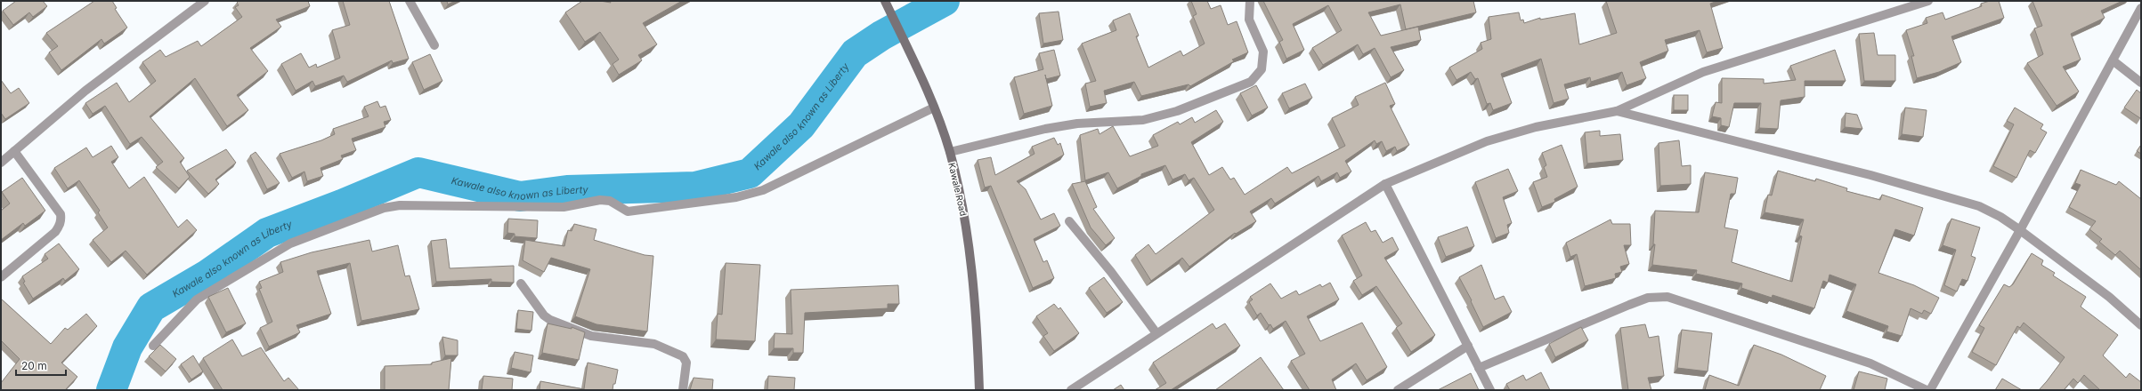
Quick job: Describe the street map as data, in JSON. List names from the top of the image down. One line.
{"streets":{"street":["Kawale Road"]},"water":["Kawale also known as Liberty"],"scale_bar":"20 m"}
